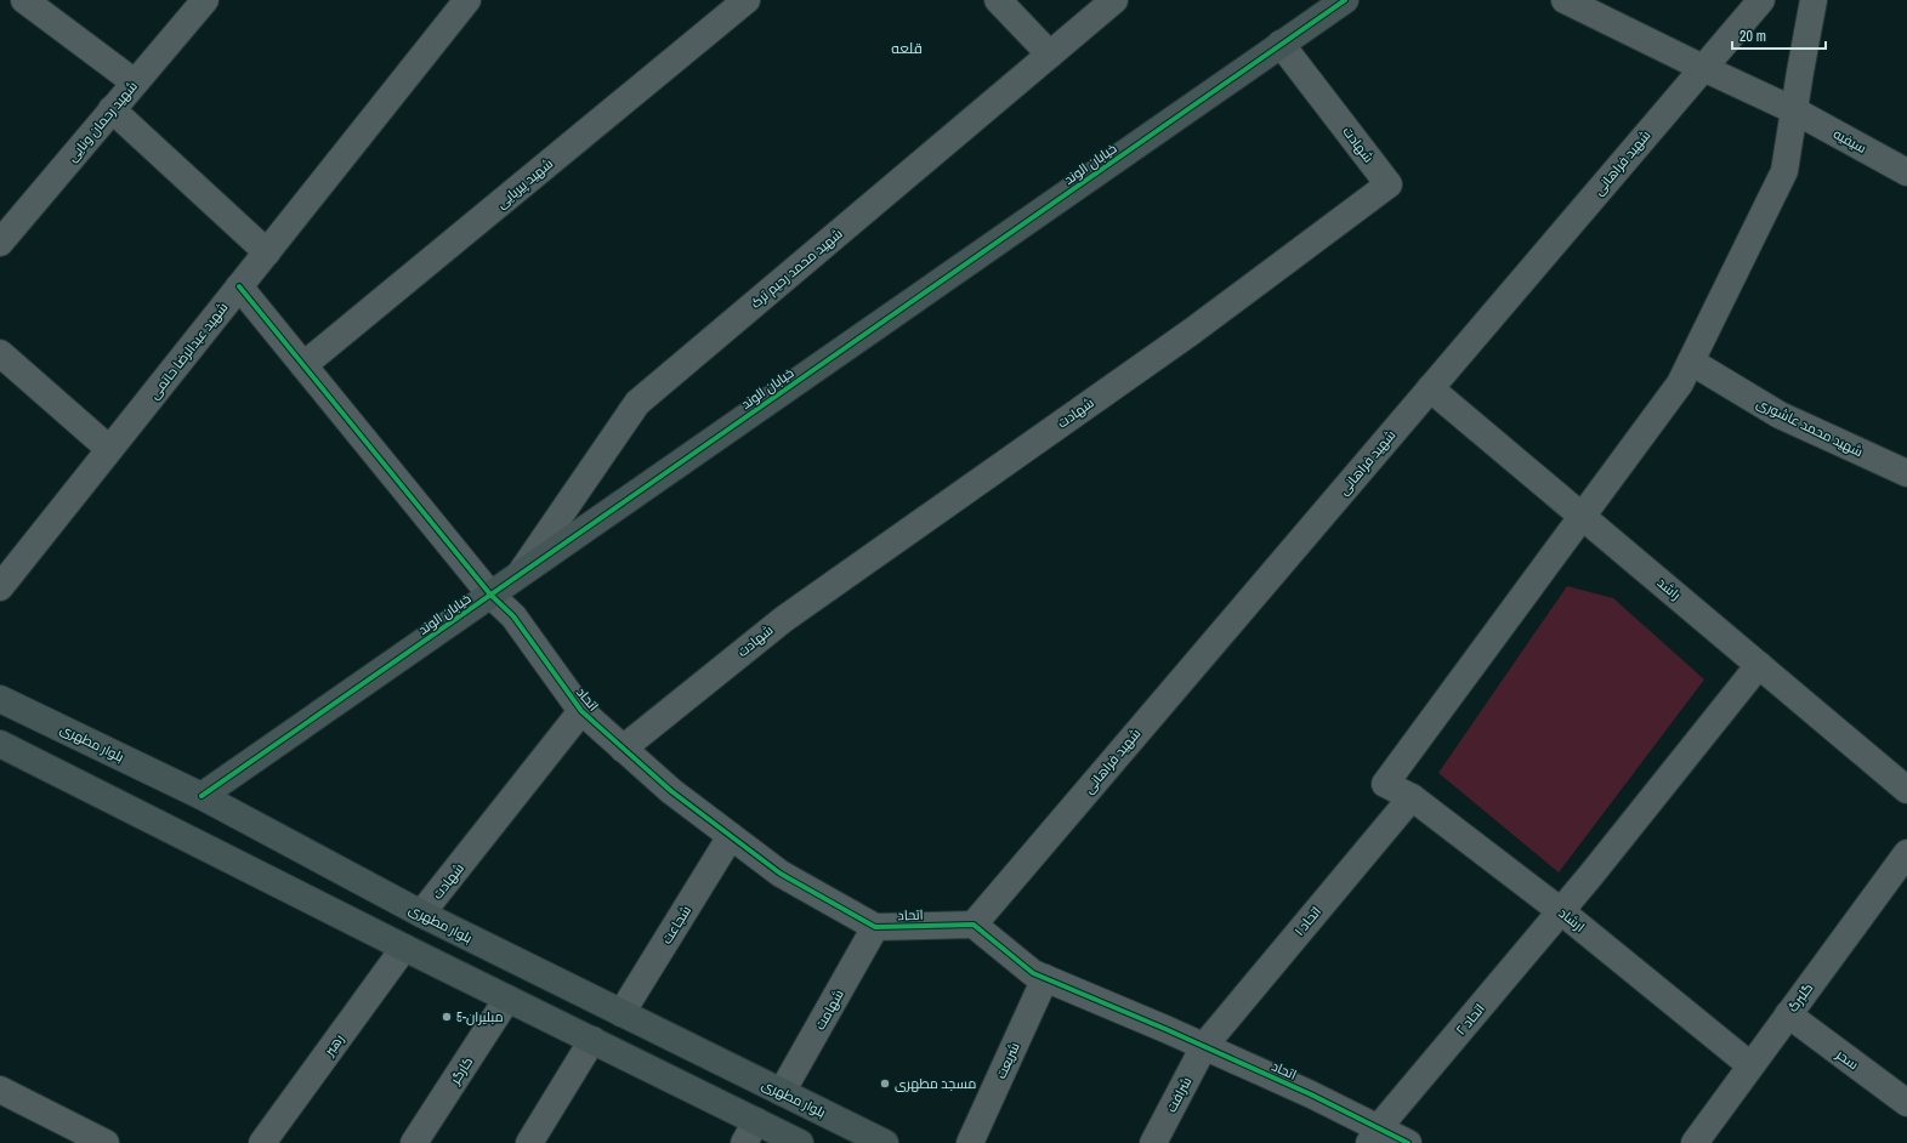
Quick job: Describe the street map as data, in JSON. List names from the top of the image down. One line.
{"streets":{"main road":["خیابان الوند","بلوار مطهری"],"street":["شهید رحمان ونایی","سیفیه","شهادت","شهید فراهانی","شهید پیریایی","شهید محمد رحیم ترک","شهید عبدالرضا حاتمی","شهید محمد عاشوری","راشد","اتحاد","ارشاد","اتحاد ۱","شجاعت","گلبرگ","شهامت","اتحاد ۲","رهبر","سحر","شریعت","کارگر","شرافت"]},"crossings":[["سیفیه","شهید فراهانی"],["شهادت","خیابان الوند"],["شهادت","اتحاد"],["شهادت","بلوار مطهری"],["شهید فراهانی","راشد"],["شهید فراهانی","اتحاد"],["خیابان الوند","شهید محمد رحیم ترک"],["خیابان الوند","اتحاد"],["خیابان الوند","بلوار مطهری"],["شهید پیریایی","اتحاد"],["شهید عبدالرضا حاتمی","اتحاد"],["راشد","ارشاد"],["راشد","اتحاد ۲"],["اتحاد","اتحاد ۱"],["اتحاد","شجاعت"],["اتحاد","شهامت"],["اتحاد","اتحاد ۲"],["اتحاد","شریعت"],["اتحاد","شرافت"],["بلوار مطهری","شجاعت"],["بلوار مطهری","شهامت"],["ارشاد","اتحاد ۱"],["ارشاد","گلبرگ"],["ارشاد","اتحاد ۲"],["اتحاد ۱","شرافت"],["گلبرگ","سحر"]],"districts":["قلعه"],"places":["مبلیران-5","مسجد مطهری"],"scale_bar":"20 m"}
